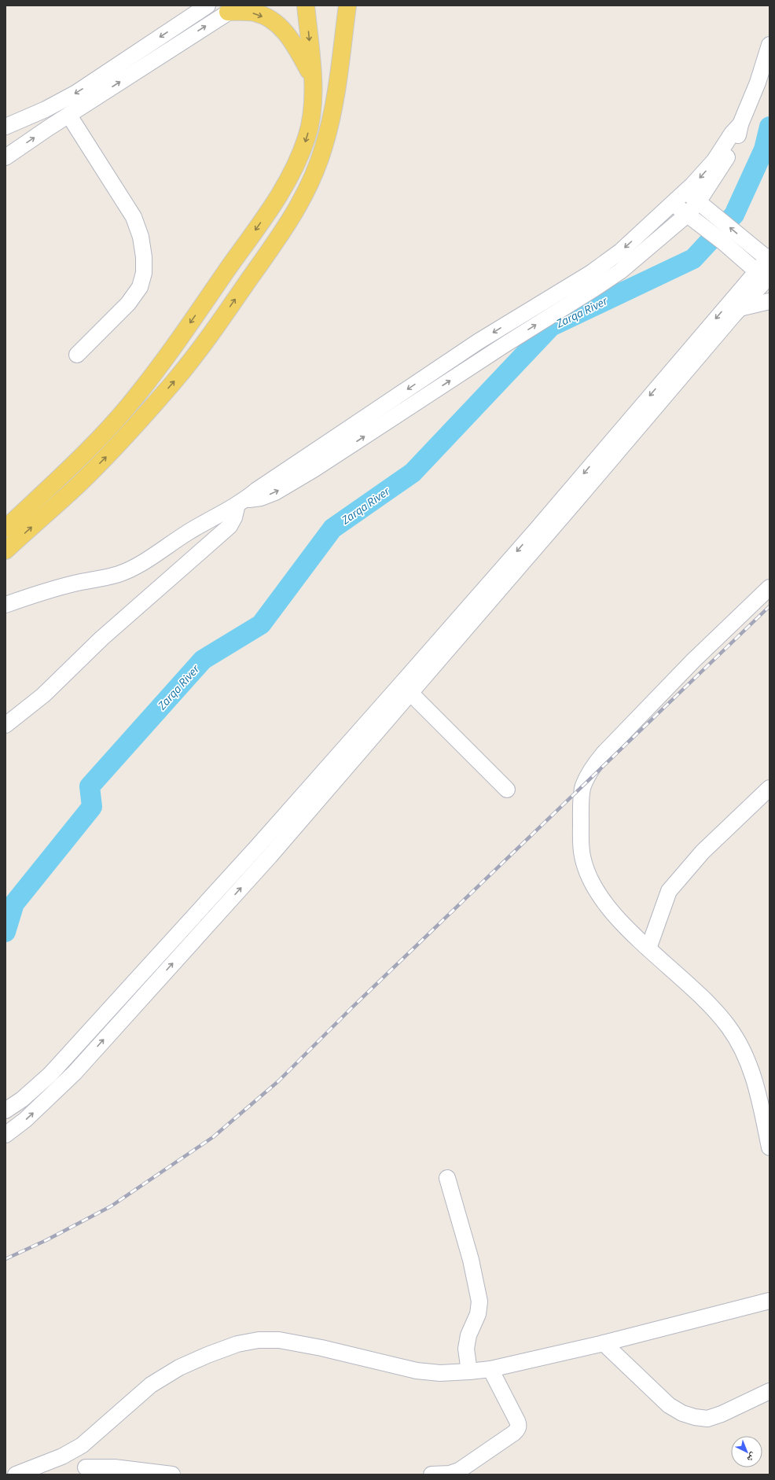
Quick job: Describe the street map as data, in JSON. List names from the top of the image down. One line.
{"water":["Zarqa River"],"north":"bottom right"}
